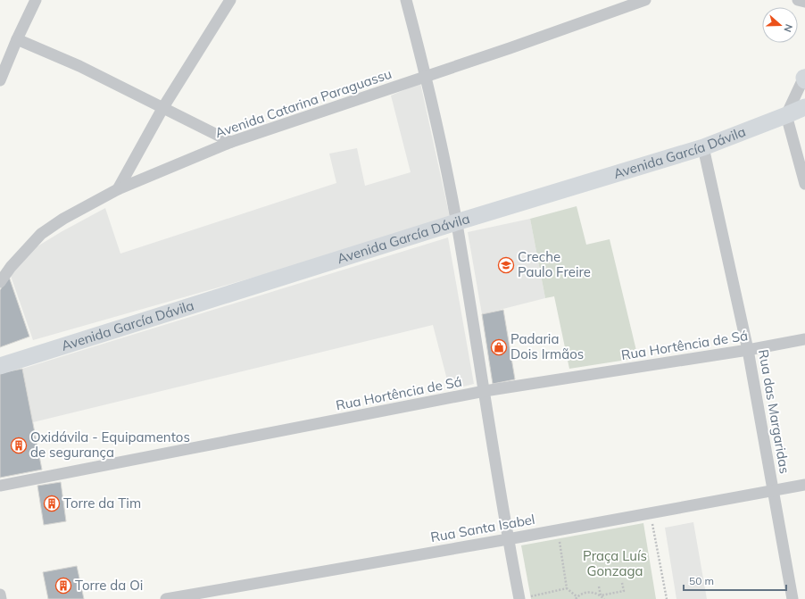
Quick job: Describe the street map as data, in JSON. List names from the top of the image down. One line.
{"streets":{"main road":["Avenida García Dávila"],"street":["Avenida Catarina Paraguassu","Rua Hortência de Sá","Rua das Margaridas","Rua Santa Isabel"]},"crossings":[["Avenida García Dávila","Rua das Margaridas"],["Rua Hortência de Sá","Rua das Margaridas"],["Rua das Margaridas","Rua Santa Isabel"]],"parks":["Praça Luís Gonzaga"],"places":{"school or university":["Creche Paulo Freire"],"shop":["Padaria Dois Irmãos"],"building":["Oxidávila - Equipamentos de segurança","Torre da Tim","Torre da Oi"]},"scale_bar":"50 m","north":"right"}
